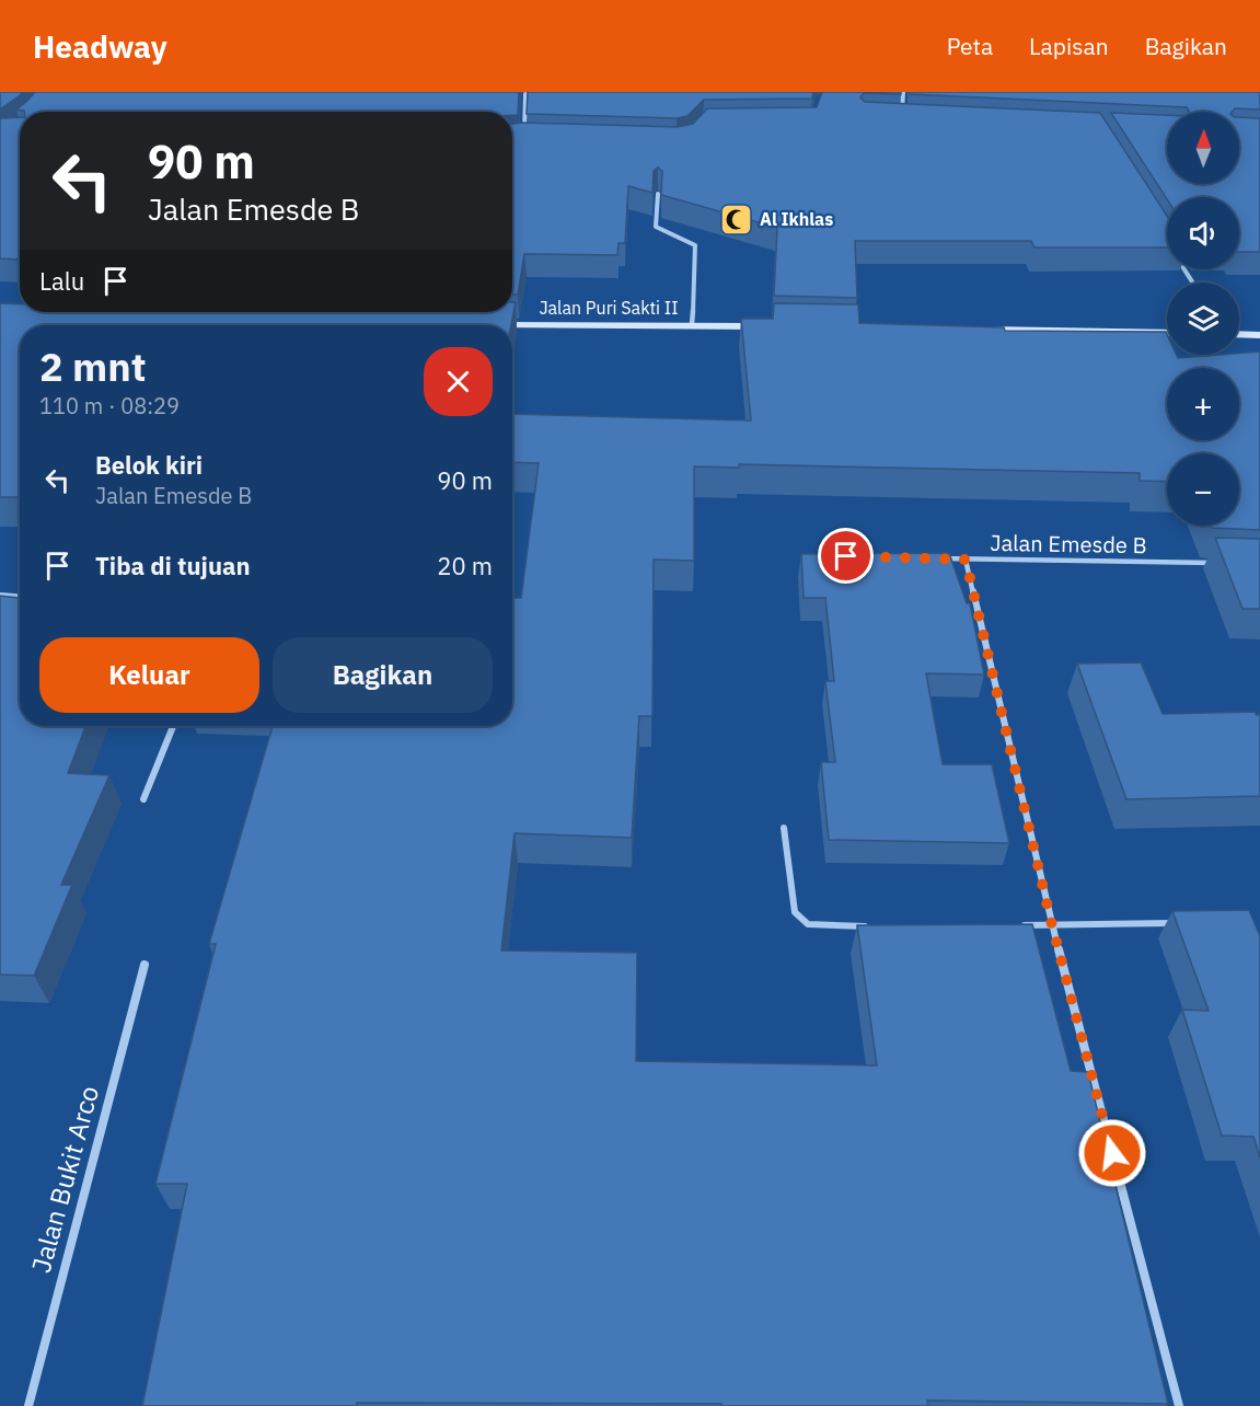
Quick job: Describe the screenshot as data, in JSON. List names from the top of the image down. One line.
{"streets":{"street":["Jalan Puri Sakti II","Jalan Emesde B","Jalan Bukit Arco"]},"places":{"mosque":["Al Ikhlas"]},"north":"top","page":{"header":"Headway","nav":["Peta","Lapisan","Bagikan"],"map_buttons":["+","−"],"turn":["90 m","Jalan Emesde B"],"then":"Lalu","heading":["2 mnt","110 m · 08:29"],"list":[{"name":"Belok kiri","note":"Jalan Emesde B","value":"90 m"},{"name":"Tiba di tujuan","value":"20 m"}],"buttons":["Keluar","Bagikan"]}}
